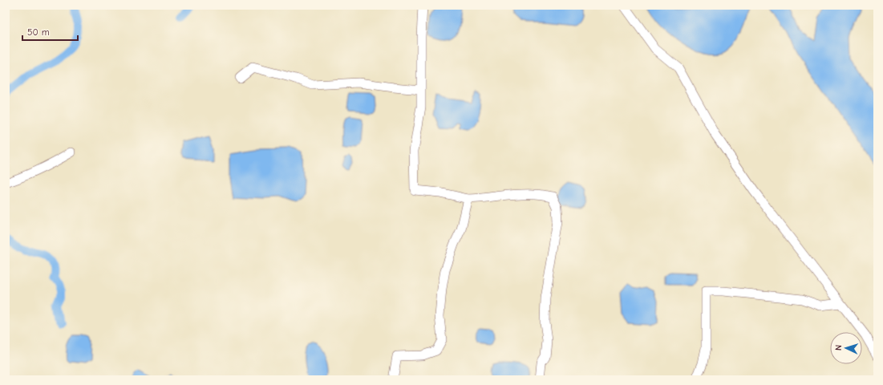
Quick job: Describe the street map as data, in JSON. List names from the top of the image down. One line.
{"scale_bar":"50 m","north":"left"}
